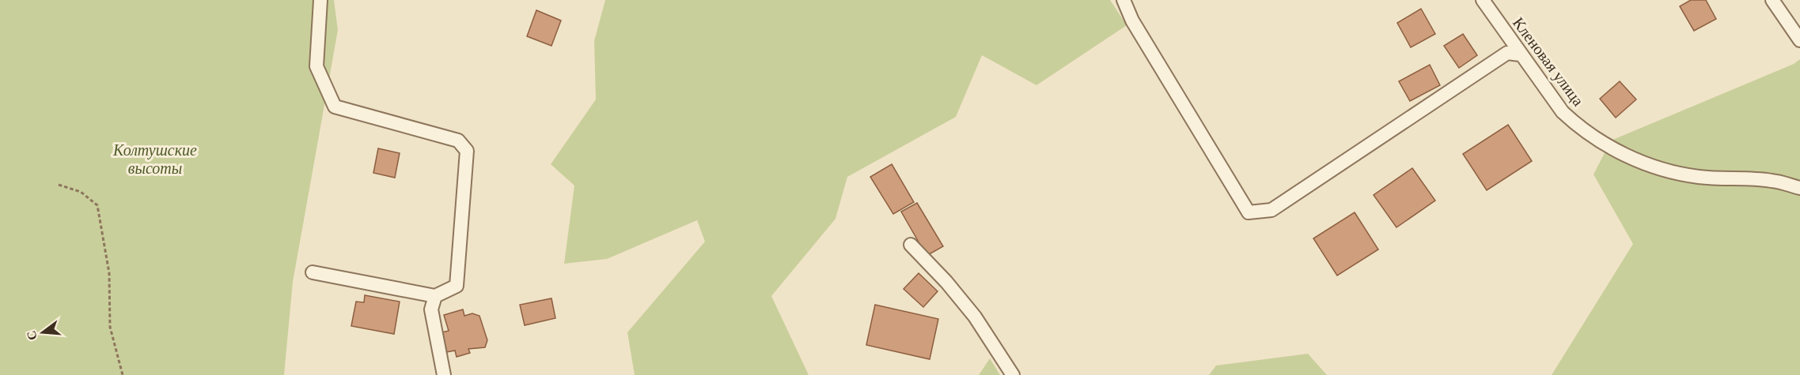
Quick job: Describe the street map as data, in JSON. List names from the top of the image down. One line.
{"streets":{"street":["Кленовая улица"]},"parks":["Колтушские высоты"],"north":"left"}
